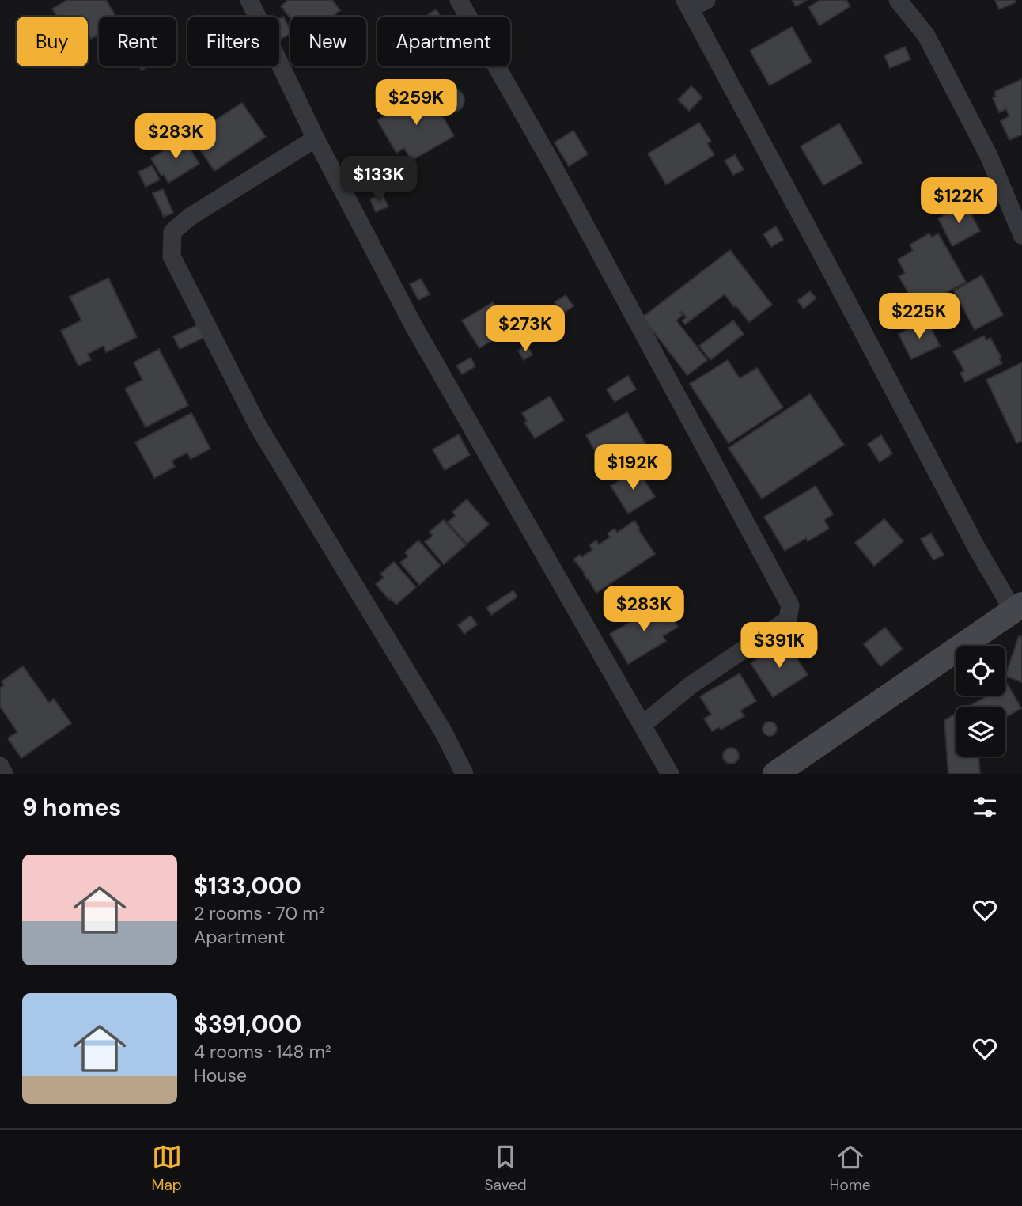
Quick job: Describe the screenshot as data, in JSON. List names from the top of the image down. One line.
{"page":{"chip":["Buy","Rent","Filters","New","Apartment"],"price":["$259K","$283K","$133K","$122K","$225K","$273K","$192K","$283K","$391K"],"heading":"9 homes","list":[{"name":"$133,000","note":"2 rooms · 70 m² · Apartment"},{"name":"$391,000","note":"4 rooms · 148 m² · House"}],"tabs":["Map","Saved","Home"]}}
